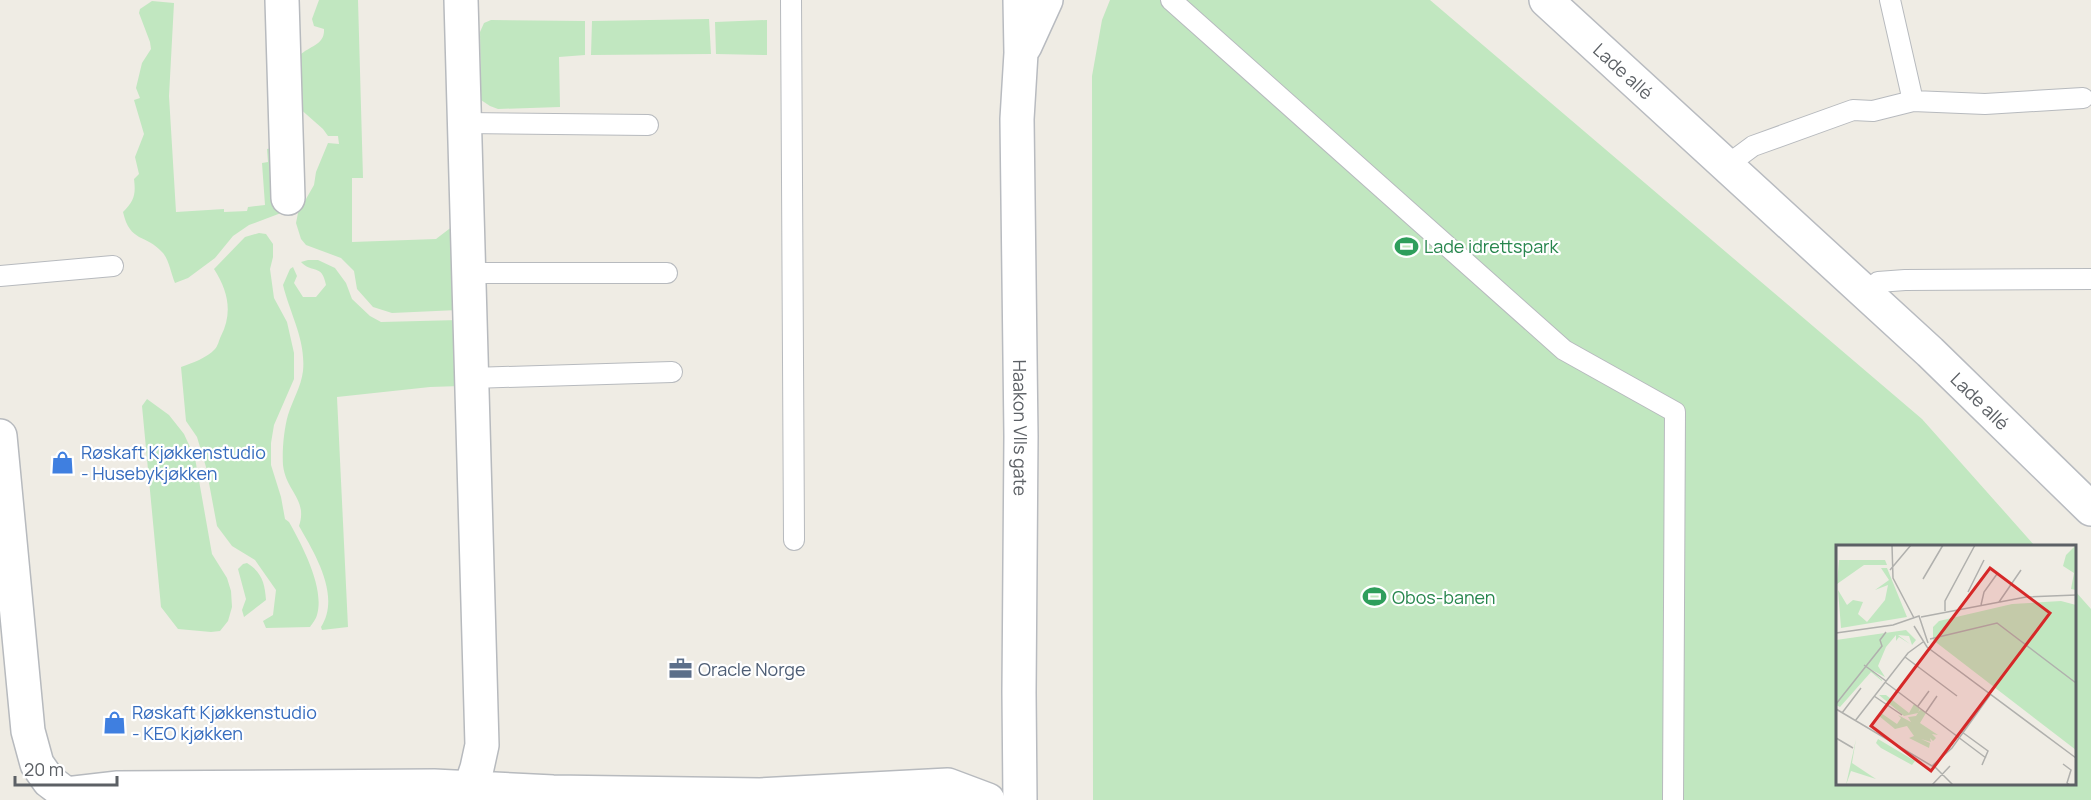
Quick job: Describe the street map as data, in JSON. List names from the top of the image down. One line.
{"streets":{"street":["Lade allé","Haakon VIIs gate"]},"places":{"sports":["Lade idrettspark","Obos-banen"],"shop":["Røskaft Kjøkkenstudio - Husebykjøkken","Røskaft Kjøkkenstudio - KEO kjøkken"],"office":["Oracle Norge"]},"scale_bar":"20 m"}
